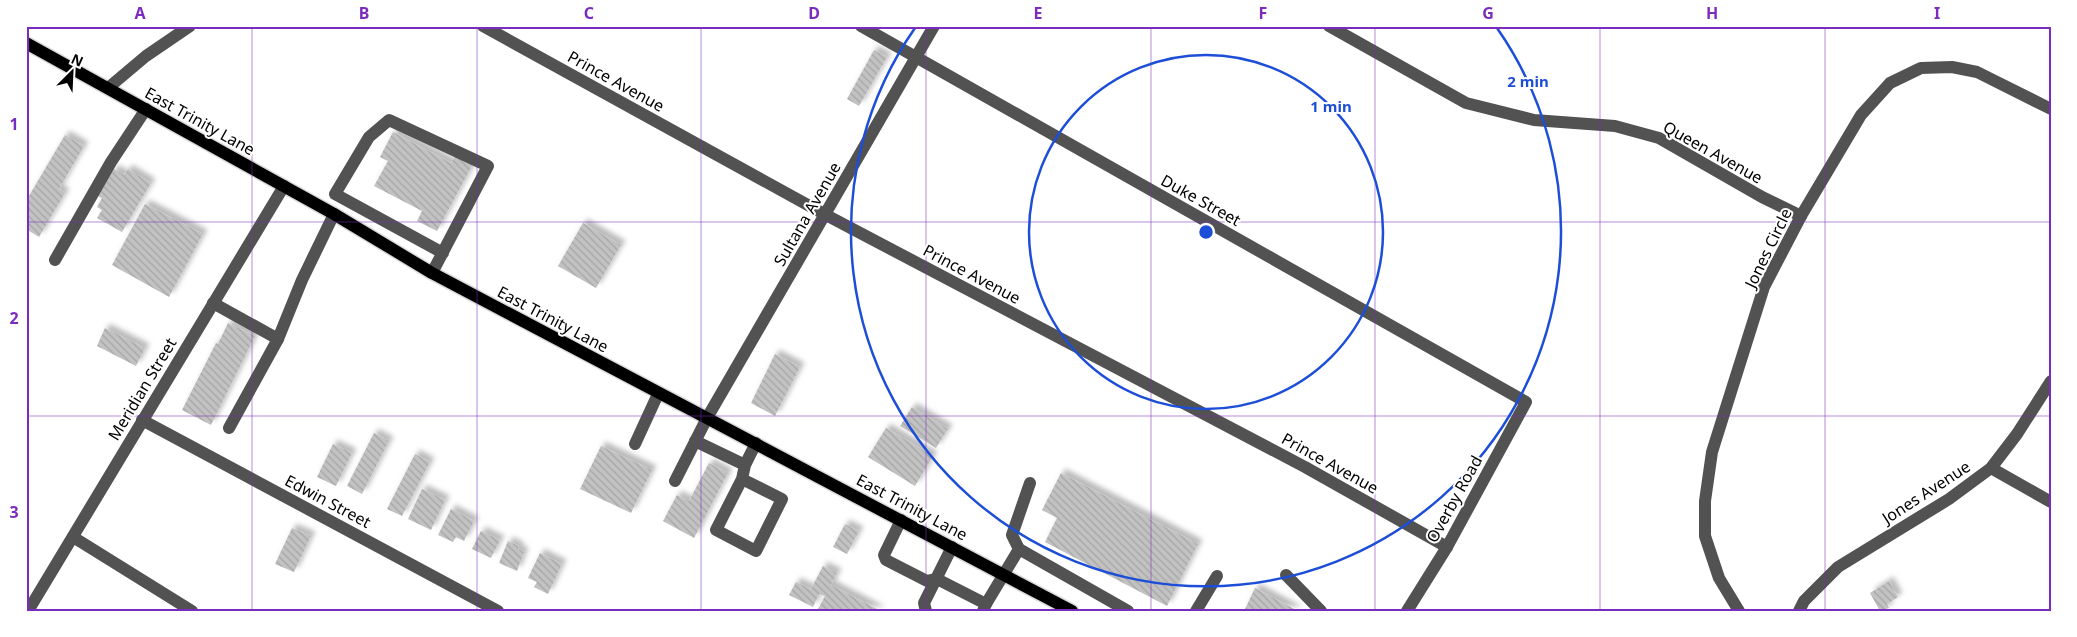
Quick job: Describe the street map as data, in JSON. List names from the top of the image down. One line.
{"streets":{"main road":["East Trinity Lane"],"street":["Prince Avenue","Queen Avenue","Duke Street","Sultana Avenue","Jones Circle","Meridian Street","Jones Avenue","Overby Road","Edwin Street"]},"crossings":[["Prince Avenue","Sultana Avenue"],["Prince Avenue","Overby Road"],["East Trinity Lane","Sultana Avenue"],["East Trinity Lane","Meridian Street"],["Queen Avenue","Jones Circle"],["Duke Street","Sultana Avenue"],["Duke Street","Overby Road"],["Meridian Street","Edwin Street"]],"north":"top right","grid":{"columns":["A","B","C","D","E","F","G","H","I"],"rows":["1","2","3"]},"rings":["2 min","1 min"]}
